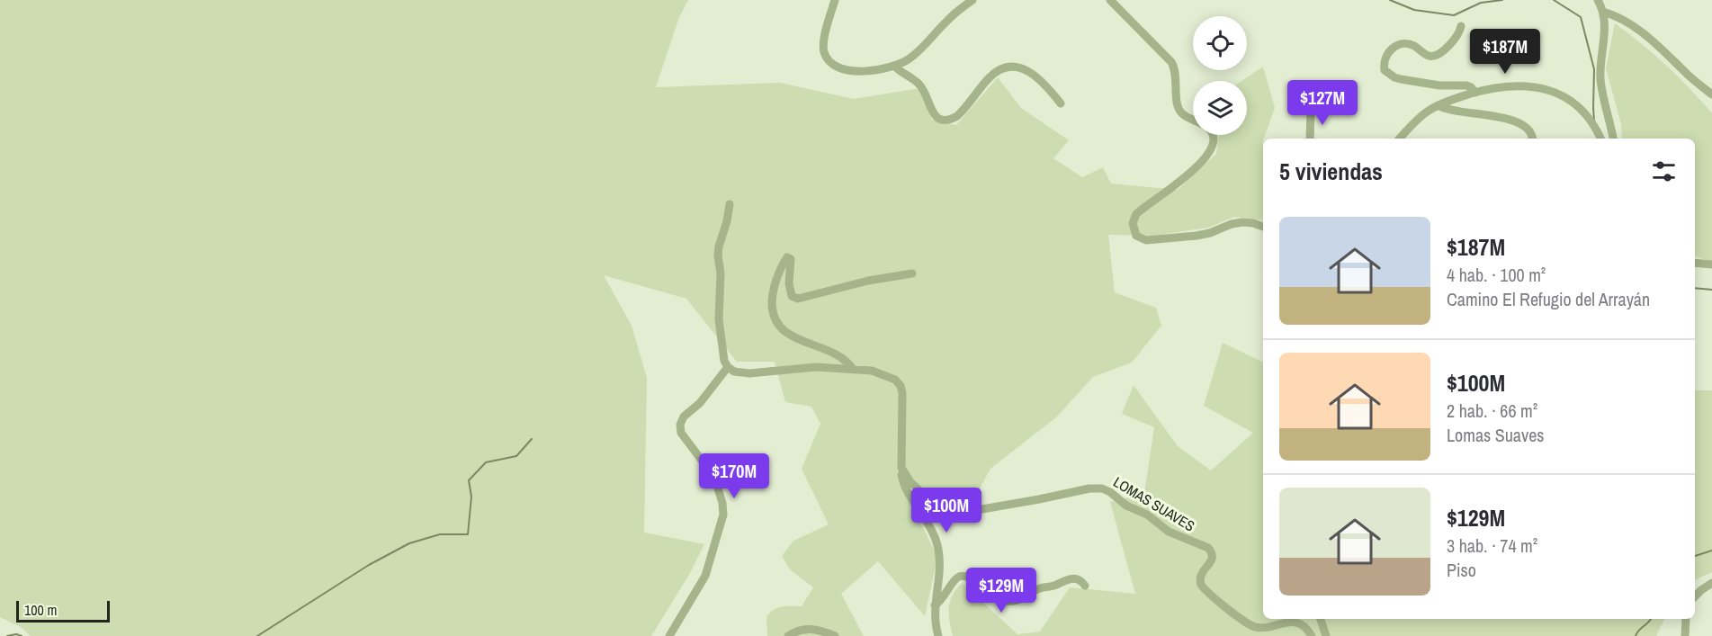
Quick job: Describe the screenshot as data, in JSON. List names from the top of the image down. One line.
{"streets":{"street":["LOMAS SUAVES"]},"scale_bar":"100 m","page":{"price":["$187M","$127M","$170M","$100M","$129M"],"heading":"5 viviendas","list":[{"name":"$187M","note":"4 hab. · 100 m² · Camino El Refugio del Arrayán"},{"name":"$100M","note":"2 hab. · 66 m² · Lomas Suaves"},{"name":"$129M","note":"3 hab. · 74 m² · Piso"}],"scale":"100 m"}}
